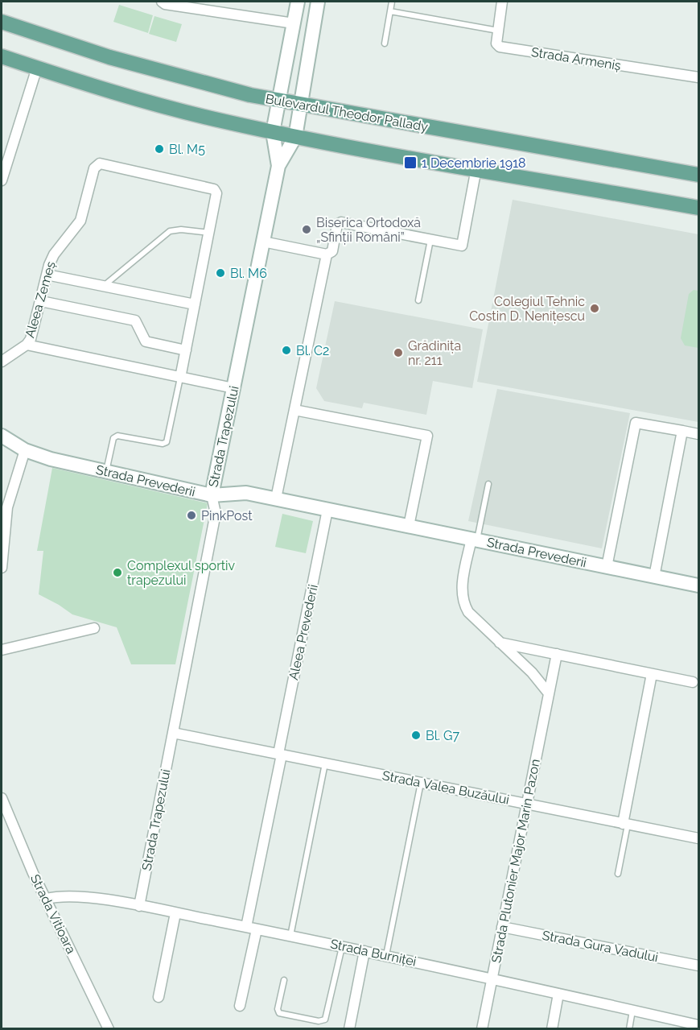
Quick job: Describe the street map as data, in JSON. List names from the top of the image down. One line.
{"streets":{"main road":["Bulevardul Theodor Pallady"],"street":["Strada Armeniș","Aleea Zemeș","Strada Trapezului","Strada Prevederii","Aleea Prevederii","Strada Valea Buzăului","Strada Plutonier Major Marin Pazon","Strada Vitioara","Strada Gura Vadului","Strada Burniței"]},"crossings":[["Bulevardul Theodor Pallady","Strada Trapezului"],["Strada Trapezului","Strada Prevederii"],["Strada Trapezului","Strada Valea Buzăului"],["Strada Trapezului","Strada Burniței"],["Strada Prevederii","Aleea Prevederii"],["Aleea Prevederii","Strada Valea Buzăului"],["Aleea Prevederii","Strada Burniței"],["Strada Valea Buzăului","Strada Plutonier Major Marin Pazon"],["Strada Plutonier Major Marin Pazon","Strada Gura Vadului"],["Strada Plutonier Major Marin Pazon","Strada Burniței"],["Strada Vitioara","Strada Burniței"]],"places":{"other":["Bl. M5","Biserica Ortodoxă „Sfinții Români”","Bl. M6","Colegiul Tehnic Costin D. Nenițescu","Bl. C2","Grădinița nr. 211","PinkPost","Complexul sportiv trapezului","Bl. G7"],"transit":["1 Decembrie 1918"]}}
